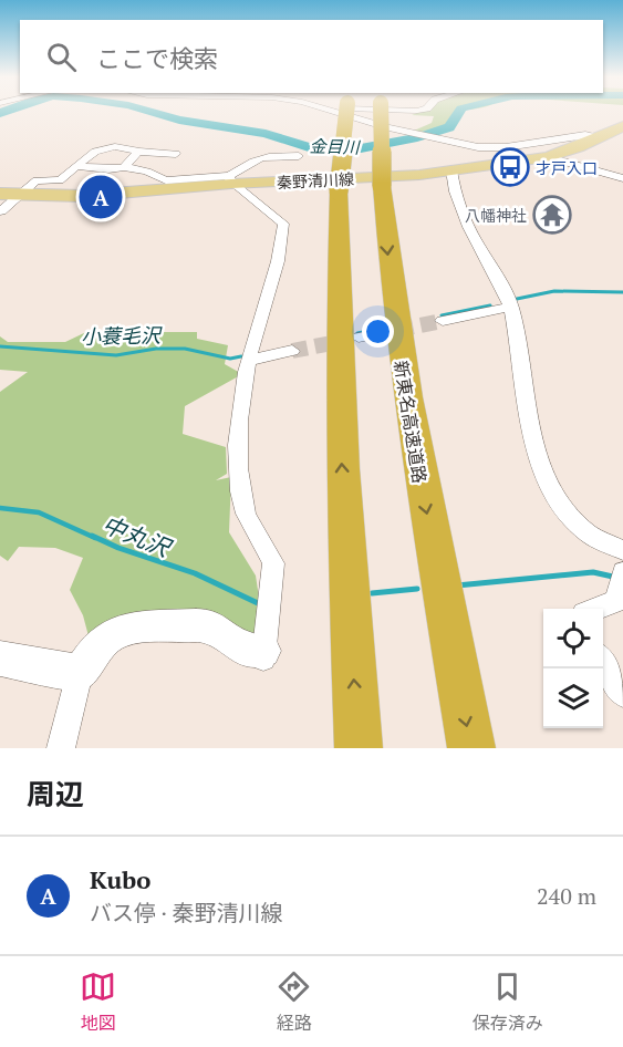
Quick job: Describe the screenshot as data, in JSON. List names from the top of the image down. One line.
{"streets":{"highway":["新東名高速道路"],"main road":["秦野清川線"]},"water":["金目川","小蓑毛沢","中丸沢"],"places":{"bus stop":["才戸入口"],"temple":["八幡神社"]},"page":{"search":"ここで検索","pins":"A","heading":"周辺","list":[{"mark":"A","name":"Kubo","note":"バス停 · 秦野清川線","value":"240 m"}],"nav":["地図","経路","保存済み"]}}
